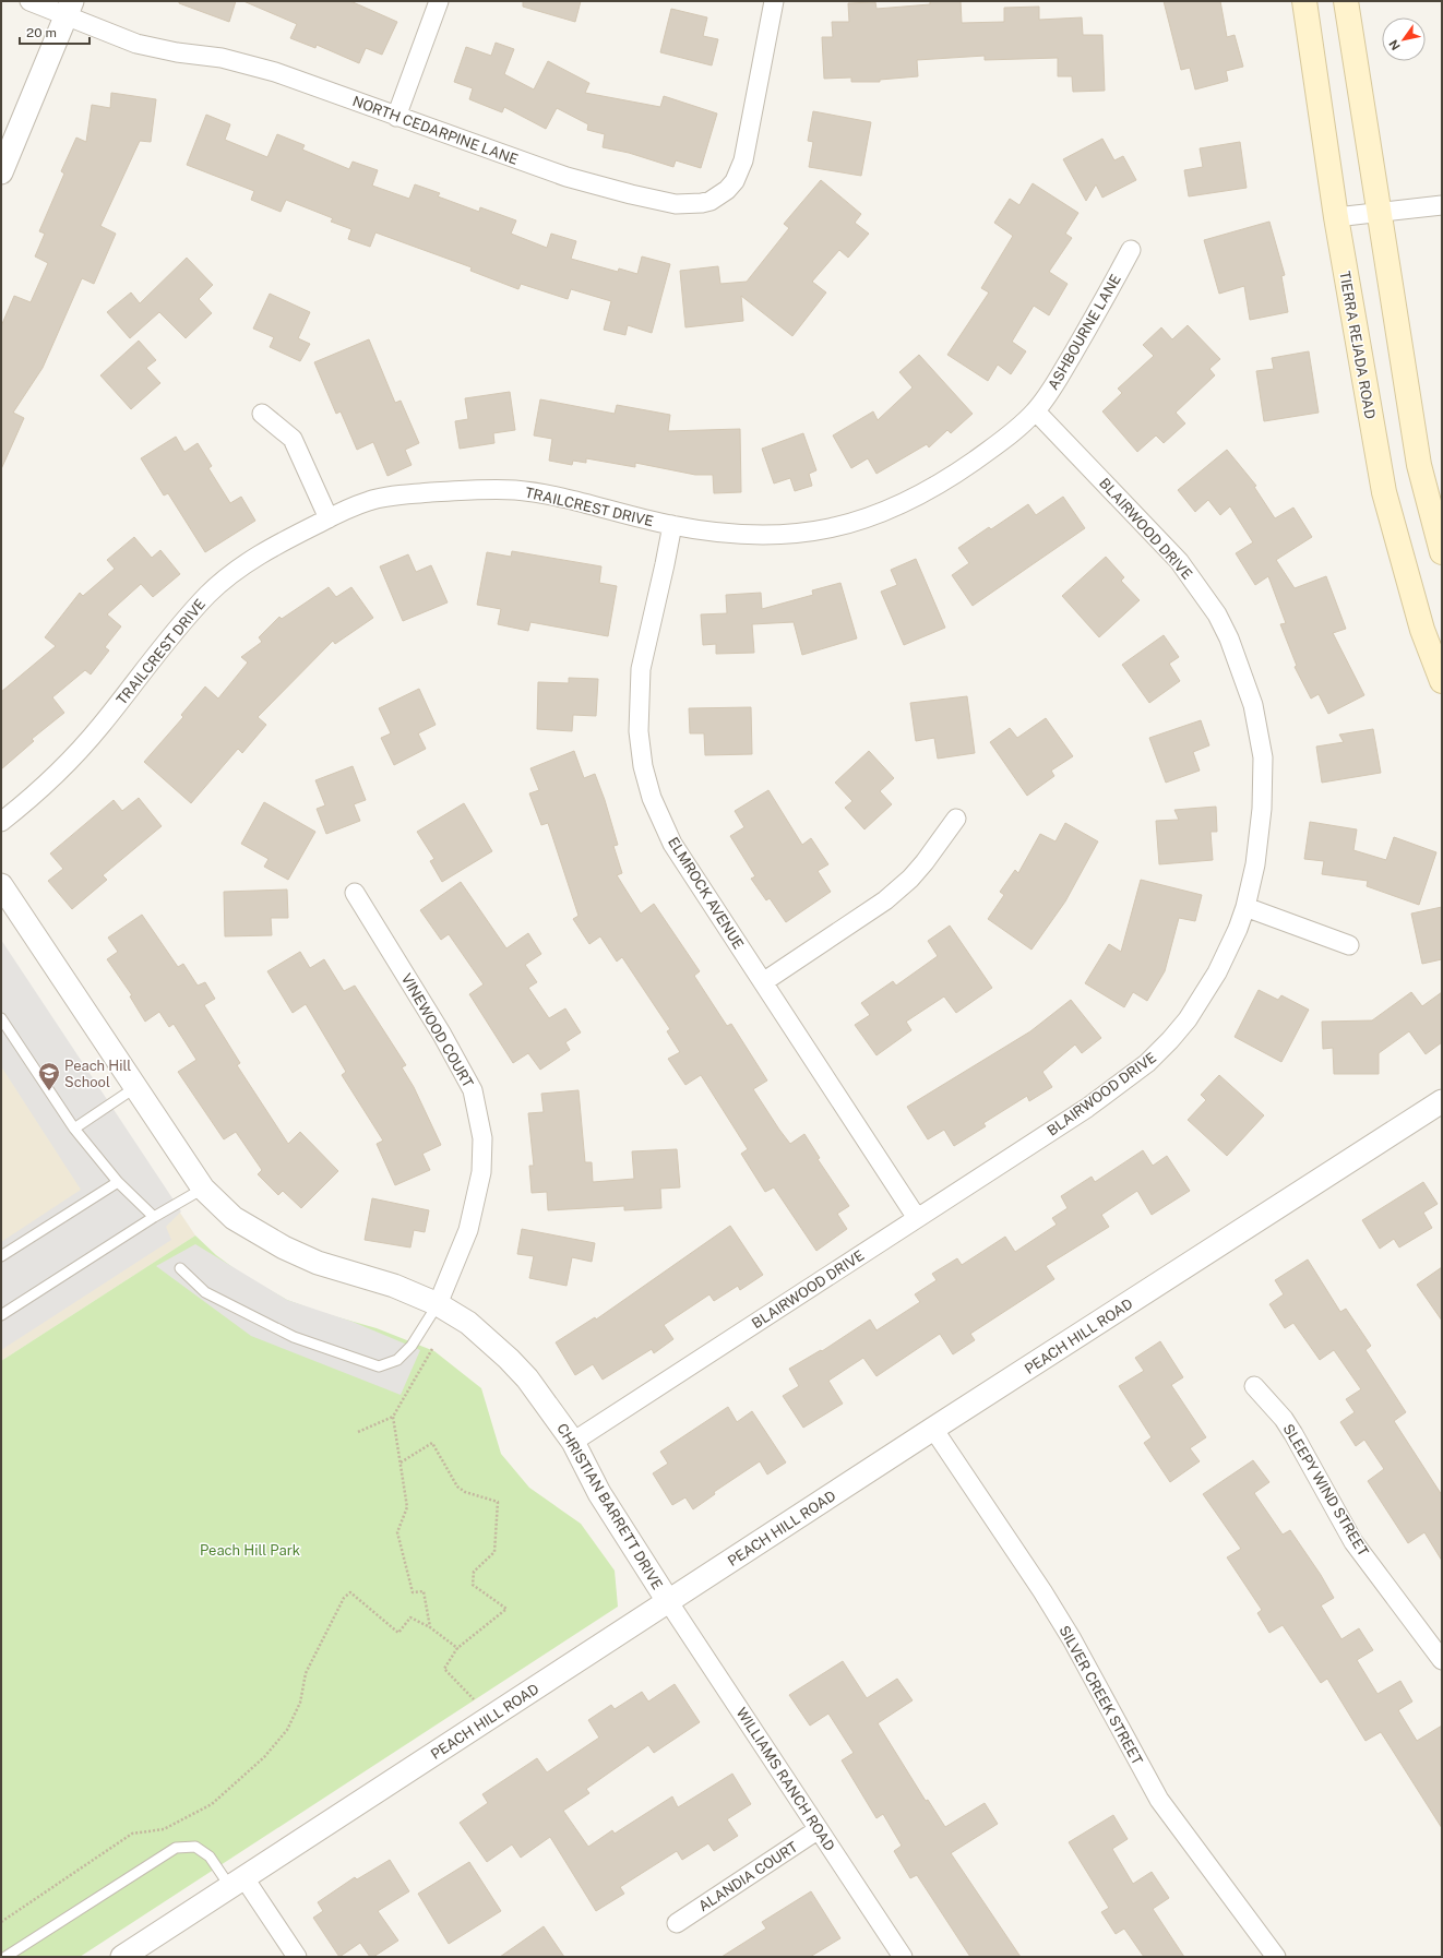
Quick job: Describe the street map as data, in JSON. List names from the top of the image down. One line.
{"streets":{"main road":["TIERRA REJADA ROAD"],"street":["NORTH CEDARPINE LANE","ASHBOURNE LANE","TRAILCREST DRIVE","BLAIRWOOD DRIVE","ELMROCK AVENUE","VINEWOOD COURT","PEACH HILL ROAD","SLEEPY WIND STREET","CHRISTIAN BARRETT DRIVE","SILVER CREEK STREET","WILLIAMS RANCH ROAD","ALANDIA COURT"]},"crossings":[["ASHBOURNE LANE","TRAILCREST DRIVE"],["ASHBOURNE LANE","BLAIRWOOD DRIVE"],["TRAILCREST DRIVE","BLAIRWOOD DRIVE"],["TRAILCREST DRIVE","ELMROCK AVENUE"],["BLAIRWOOD DRIVE","ELMROCK AVENUE"],["BLAIRWOOD DRIVE","CHRISTIAN BARRETT DRIVE"],["VINEWOOD COURT","CHRISTIAN BARRETT DRIVE"],["PEACH HILL ROAD","CHRISTIAN BARRETT DRIVE"],["PEACH HILL ROAD","SILVER CREEK STREET"],["PEACH HILL ROAD","WILLIAMS RANCH ROAD"],["CHRISTIAN BARRETT DRIVE","WILLIAMS RANCH ROAD"],["WILLIAMS RANCH ROAD","ALANDIA COURT"]],"parks":["Peach Hill Park"],"places":{"school or university":["Peach Hill School"]},"scale_bar":"20 m","north":"bottom left"}
